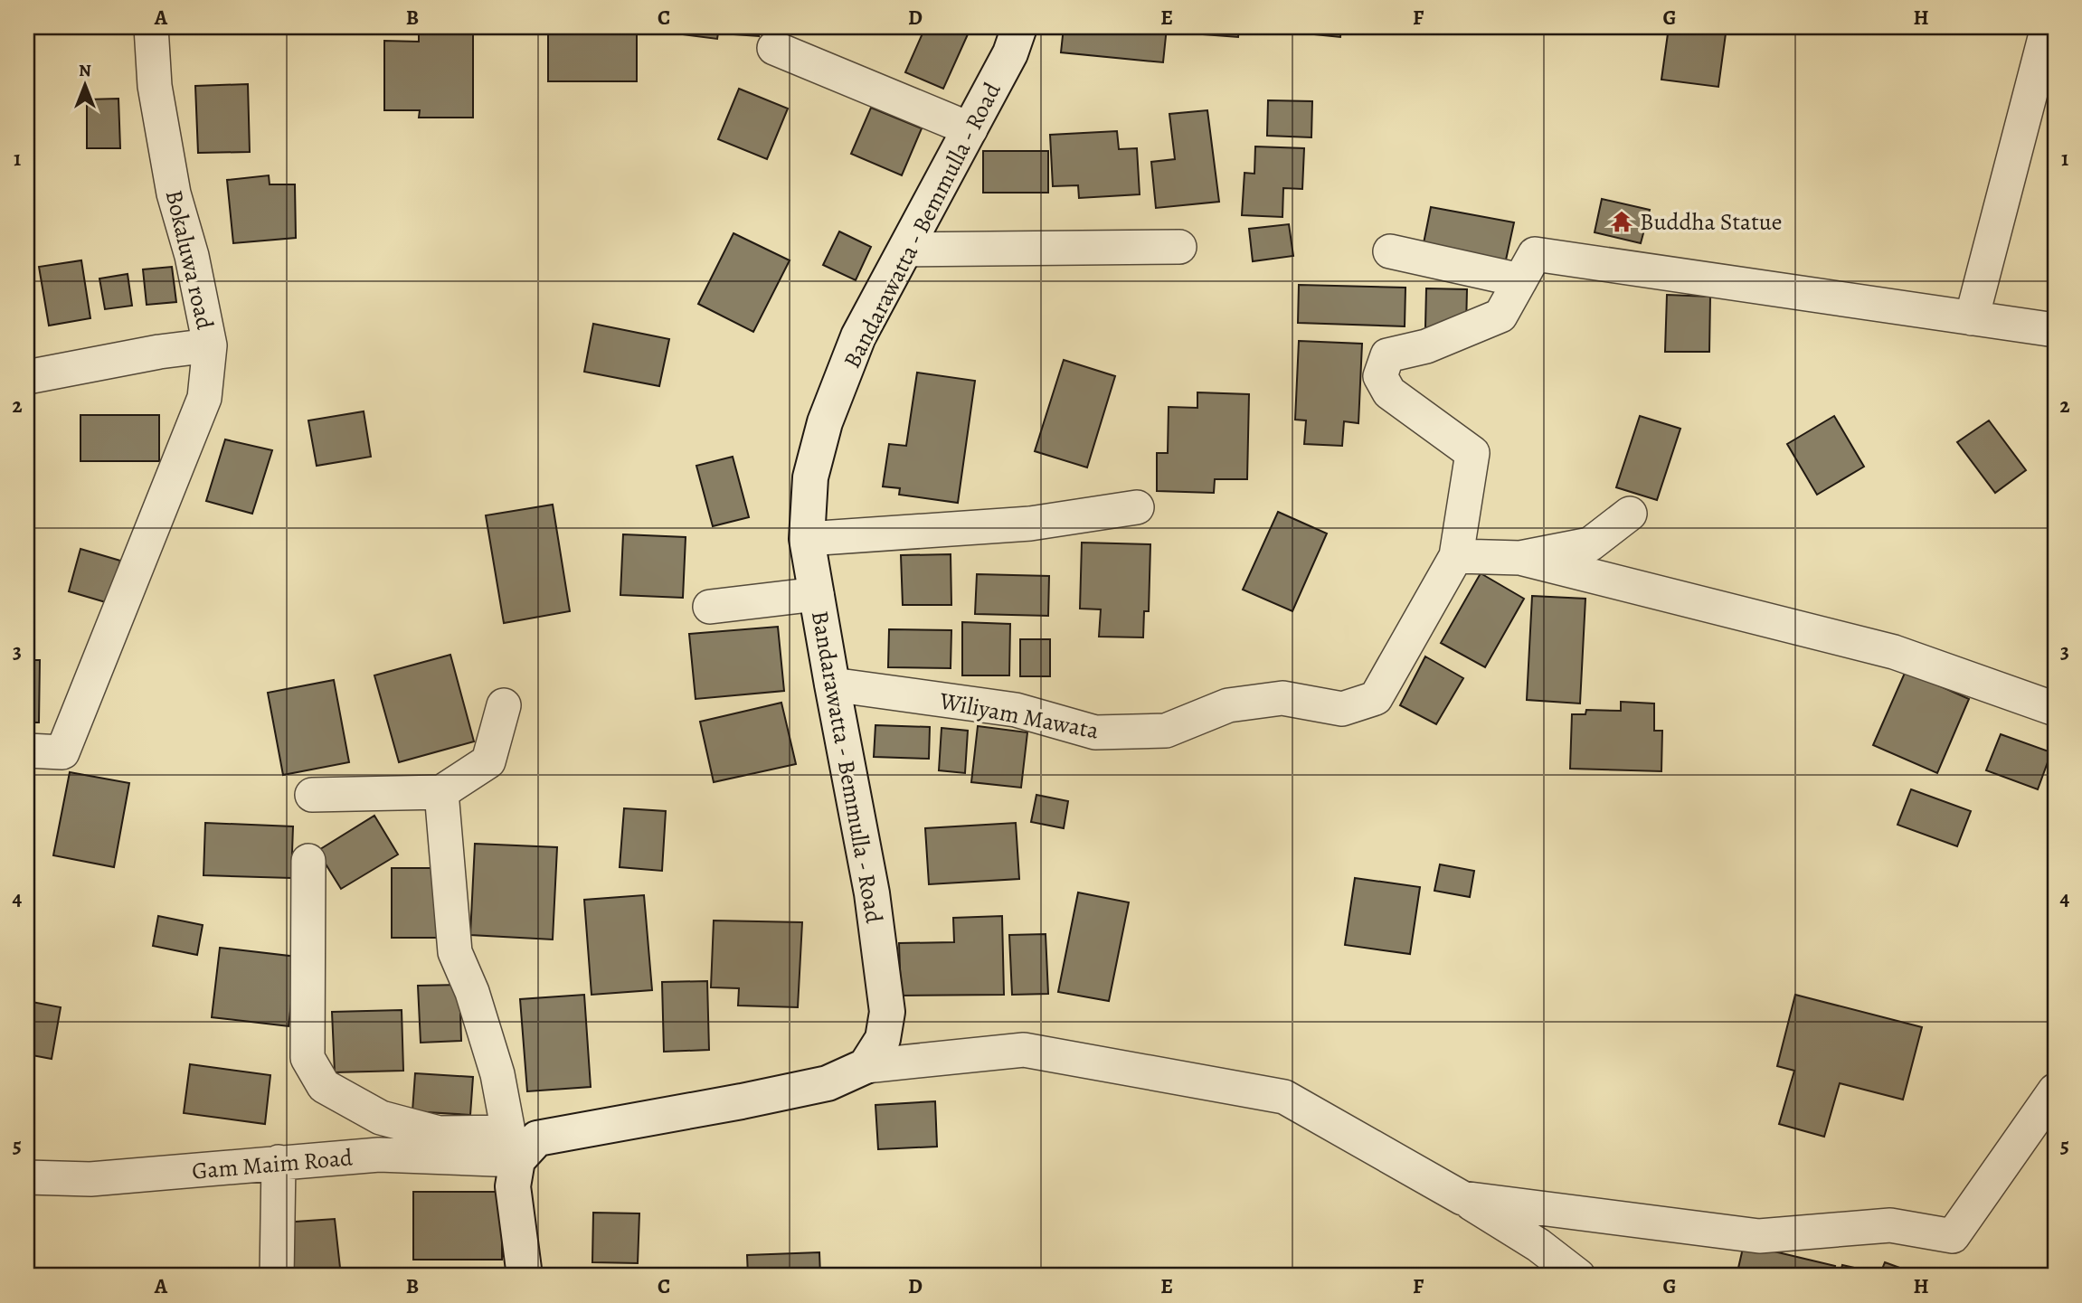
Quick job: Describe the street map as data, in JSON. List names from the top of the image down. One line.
{"streets":{"street":["Bandarawatta - Bemmulla - Road","Bokaluwa road","Wiliyam Mawata","Gam Maim Road"]},"crossings":[["Bandarawatta - Bemmulla - Road","Wiliyam Mawata"]],"places":{"temple":["Buddha Statue"]},"north":"top","grid":{"columns":["A","B","C","D","E","F","G","H"],"rows":["1","2","3","4","5"]}}
